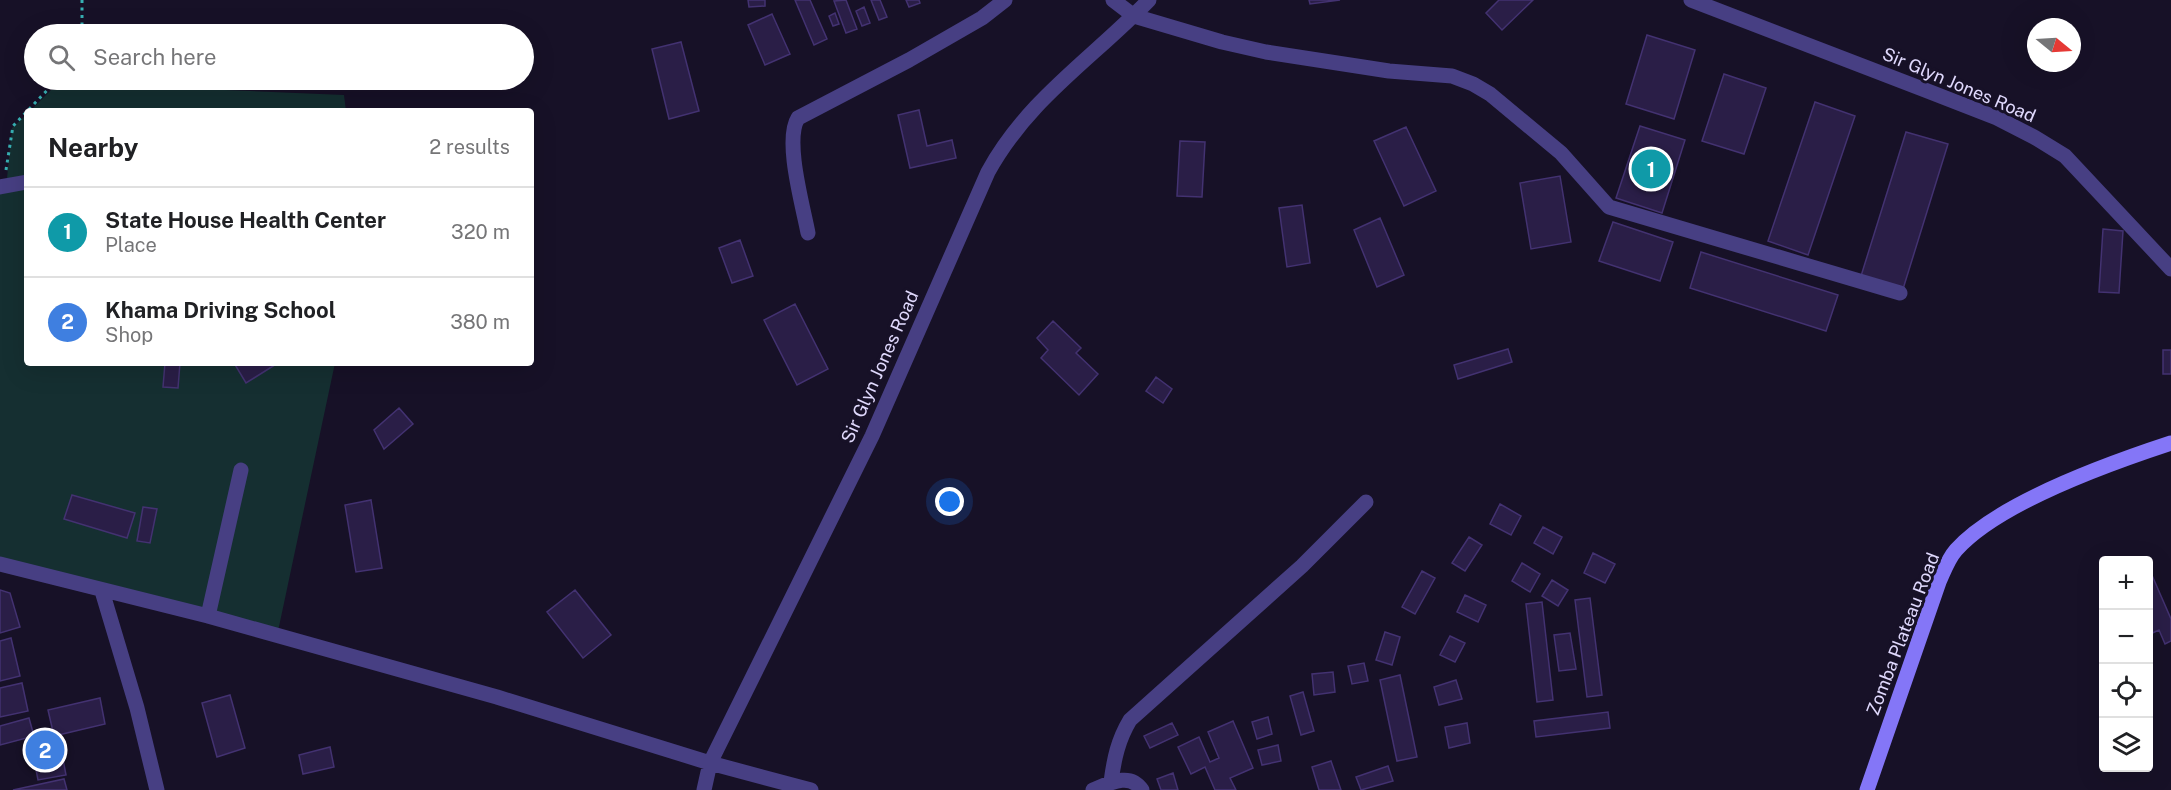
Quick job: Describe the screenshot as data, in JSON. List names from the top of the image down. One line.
{"streets":{"street":["Sir Glyn Jones Road","Zomba Plateau Road"]},"north":"right","page":{"search":"Search here","heading":["Nearby","2 results"],"pins":["1","2"],"list":[{"mark":"1","name":"State House Health Center","note":"Place","value":"320 m"},{"mark":"2","name":"Khama Driving School","note":"Shop","value":"380 m"}],"map_buttons":["+","−"]}}
